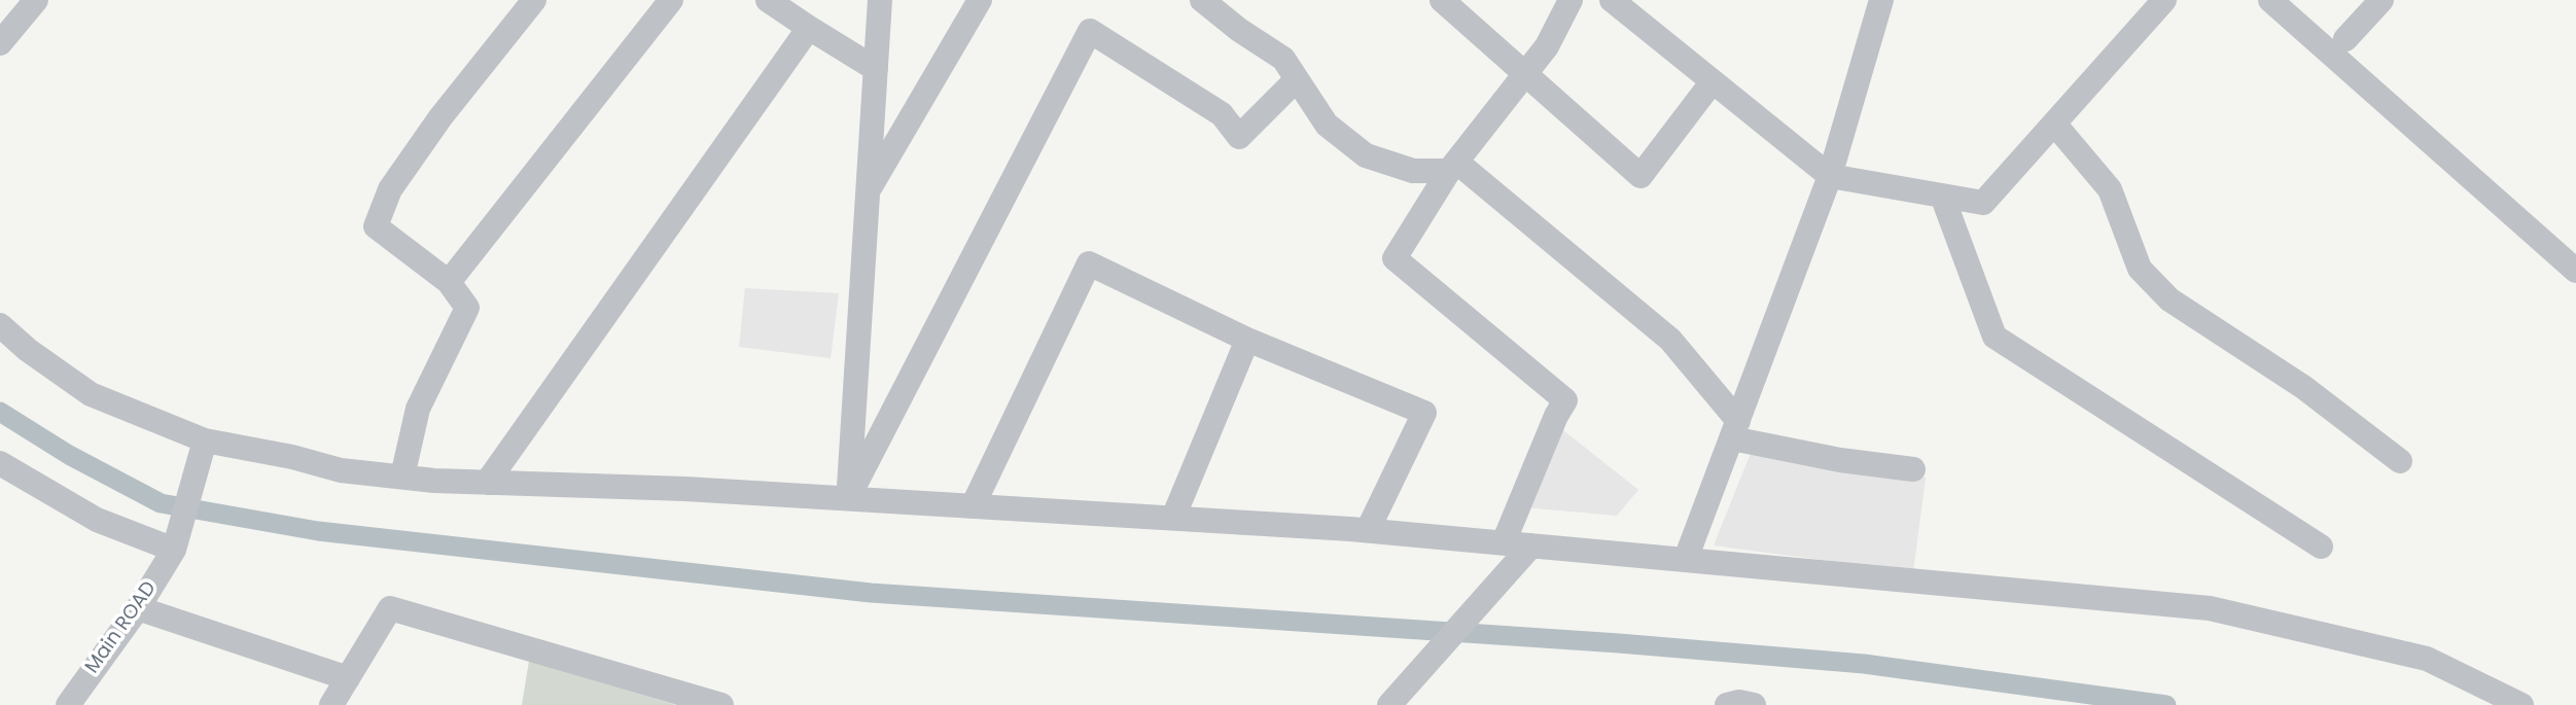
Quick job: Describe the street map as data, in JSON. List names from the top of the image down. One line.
{"streets":{"street":["Main ROAD"]}}
